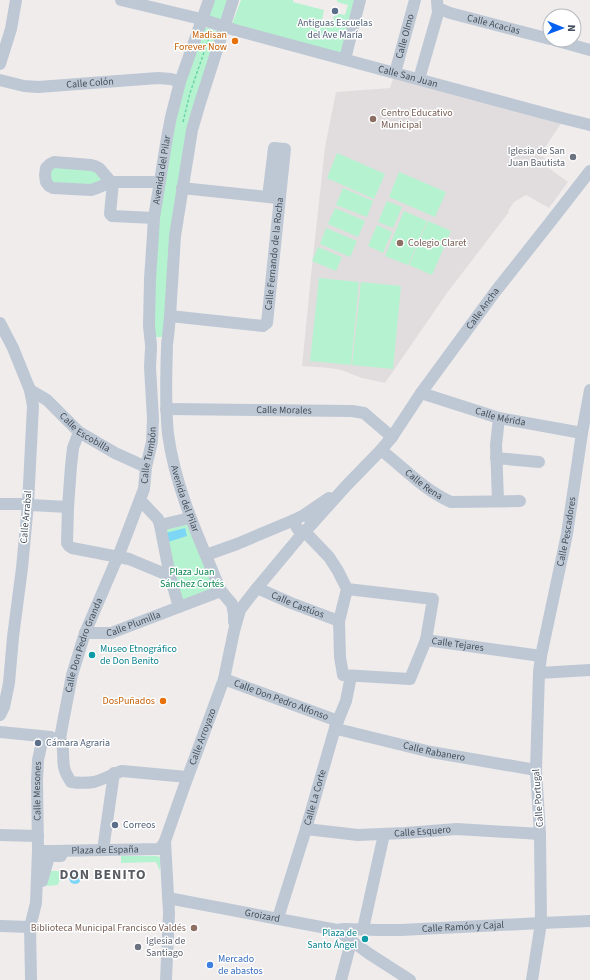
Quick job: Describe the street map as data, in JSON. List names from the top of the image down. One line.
{"streets":{"street":["Calle Acacias","Calle Olmo","Calle San Juan","Calle Colón","Avenida del Pilar","Calle Fernando de la Rocha","Calle Ancha","Calle Morales","Calle Mérida","Calle Escobilla","Calle Tumbón","Calle Rena","Calle Arrabal","Calle Pescadores","Calle Castúos","Calle Plumilla","Calle Tejares","Calle Don Pedro Granda","Calle Don Pedro Alfonso","Calle Arroyazo","Calle Rabanero","Calle Mesones","Calle La Corte","Calle Portugal","Calle Esquero","Plaza de España","Groizard","Calle Ramón y Cajal"]},"crossings":[["Calle Olmo","Calle San Juan"],["Calle San Juan","Avenida del Pilar"],["Calle Colón","Avenida del Pilar"],["Avenida del Pilar","Calle Fernando de la Rocha"],["Avenida del Pilar","Calle Morales"],["Avenida del Pilar","Calle Tumbón"],["Avenida del Pilar","Calle Plumilla"],["Avenida del Pilar","Calle Arroyazo"],["Calle Ancha","Calle Morales"],["Calle Ancha","Calle Mérida"],["Calle Ancha","Calle Rena"],["Calle Ancha","Calle Arroyazo"],["Calle Mérida","Calle Pescadores"],["Calle Escobilla","Calle Tumbón"],["Calle Escobilla","Calle Arrabal"],["Calle Tumbón","Calle Don Pedro Granda"],["Calle Pescadores","Calle Tejares"],["Calle Pescadores","Calle Portugal"],["Calle Castúos","Calle Arroyazo"],["Calle Plumilla","Calle Don Pedro Granda"],["Calle Tejares","Calle La Corte"],["Calle Don Pedro Alfonso","Calle Arroyazo"],["Calle Don Pedro Alfonso","Calle Rabanero"],["Calle Don Pedro Alfonso","Calle La Corte"],["Calle Arroyazo","Plaza de España"],["Calle Rabanero","Calle La Corte"],["Calle Rabanero","Calle Portugal"],["Calle Mesones","Plaza de España"],["Calle La Corte","Calle Esquero"],["Calle La Corte","Groizard"],["Calle Portugal","Calle Esquero"],["Calle Portugal","Calle Ramón y Cajal"],["Groizard","Calle Ramón y Cajal"]],"districts":["DON BENITO"],"parks":["Plaza Juan Sánchez Cortés"],"places":["Antiguas Escuelas del Ave María","Madisan Forever Now","Centro Educativo Municipal","Iglesia de San Juan Bautista","Colegio Claret","Museo Etnográfico de Don Benito","DosPuñados","Cámara Agraria","Correos","Biblioteca Municipal Francisco Valdés","Plaza de Santo Ángel","Iglesia de Santiago","Mercado de abastos"],"north":"right"}
